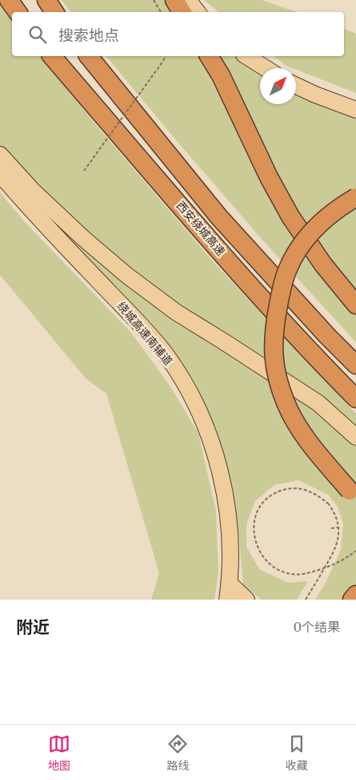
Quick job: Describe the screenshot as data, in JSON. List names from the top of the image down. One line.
{"streets":{"highway":["西安绕城高速"],"main road":["绕城高速南辅道"]},"north":"top right","page":{"search":"搜索地点","heading":["附近","0个结果"],"nav":["地图","路线","收藏"]}}
